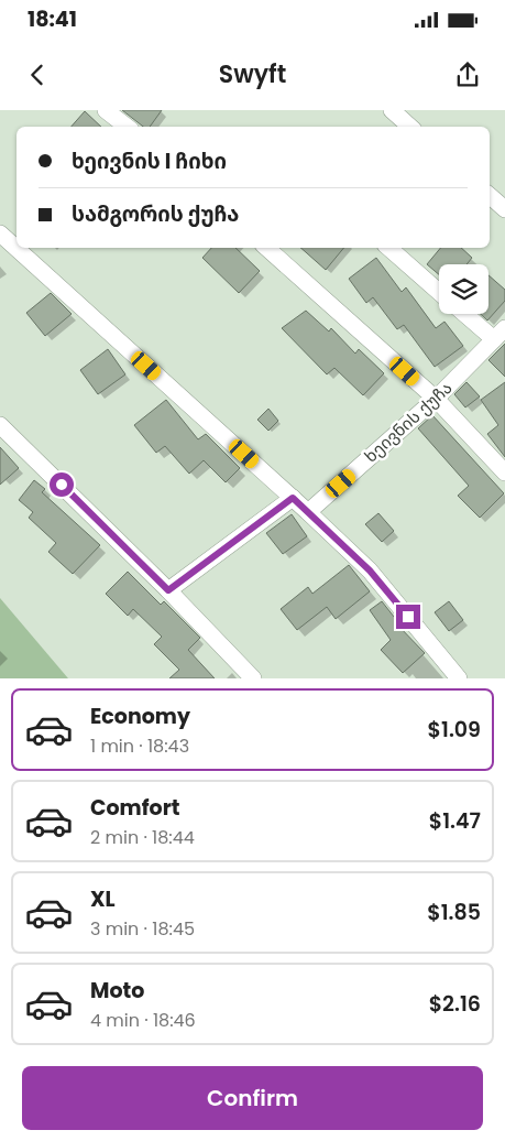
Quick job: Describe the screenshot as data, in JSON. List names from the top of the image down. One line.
{"streets":{"street":["ხეივნის ქუჩა"]},"page":{"status":"18:41","header":"Swyft","banner":["ხეივნის I ჩიხი","სამგორის ქუჩა"],"list":[{"name":"Economy","note":"1 min · 18:43","value":"$1.09"},{"name":"Comfort","note":"2 min · 18:44","value":"$1.47"},{"name":"XL","note":"3 min · 18:45","value":"$1.85"},{"name":"Moto","note":"4 min · 18:46","value":"$2.16"}],"buttons":"Confirm"}}
